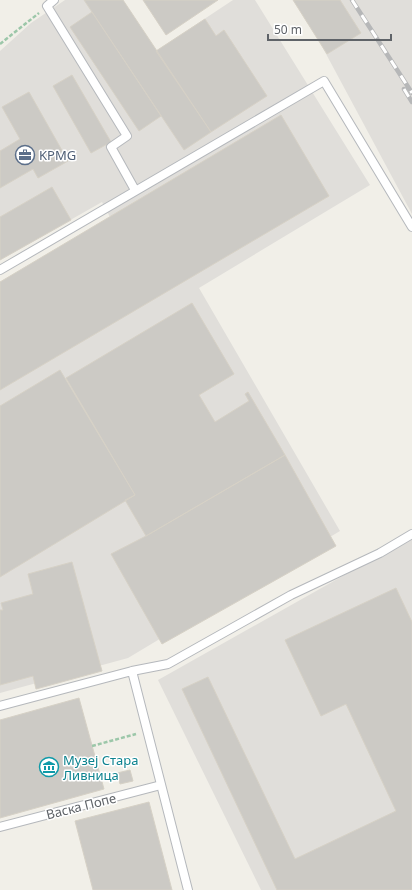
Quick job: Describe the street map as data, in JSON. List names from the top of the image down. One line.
{"streets":{"lane":["Васка Попе"]},"places":{"office":["KPMG"],"museum":["Музеј Стара Ливница"]},"scale_bar":"50 m"}
